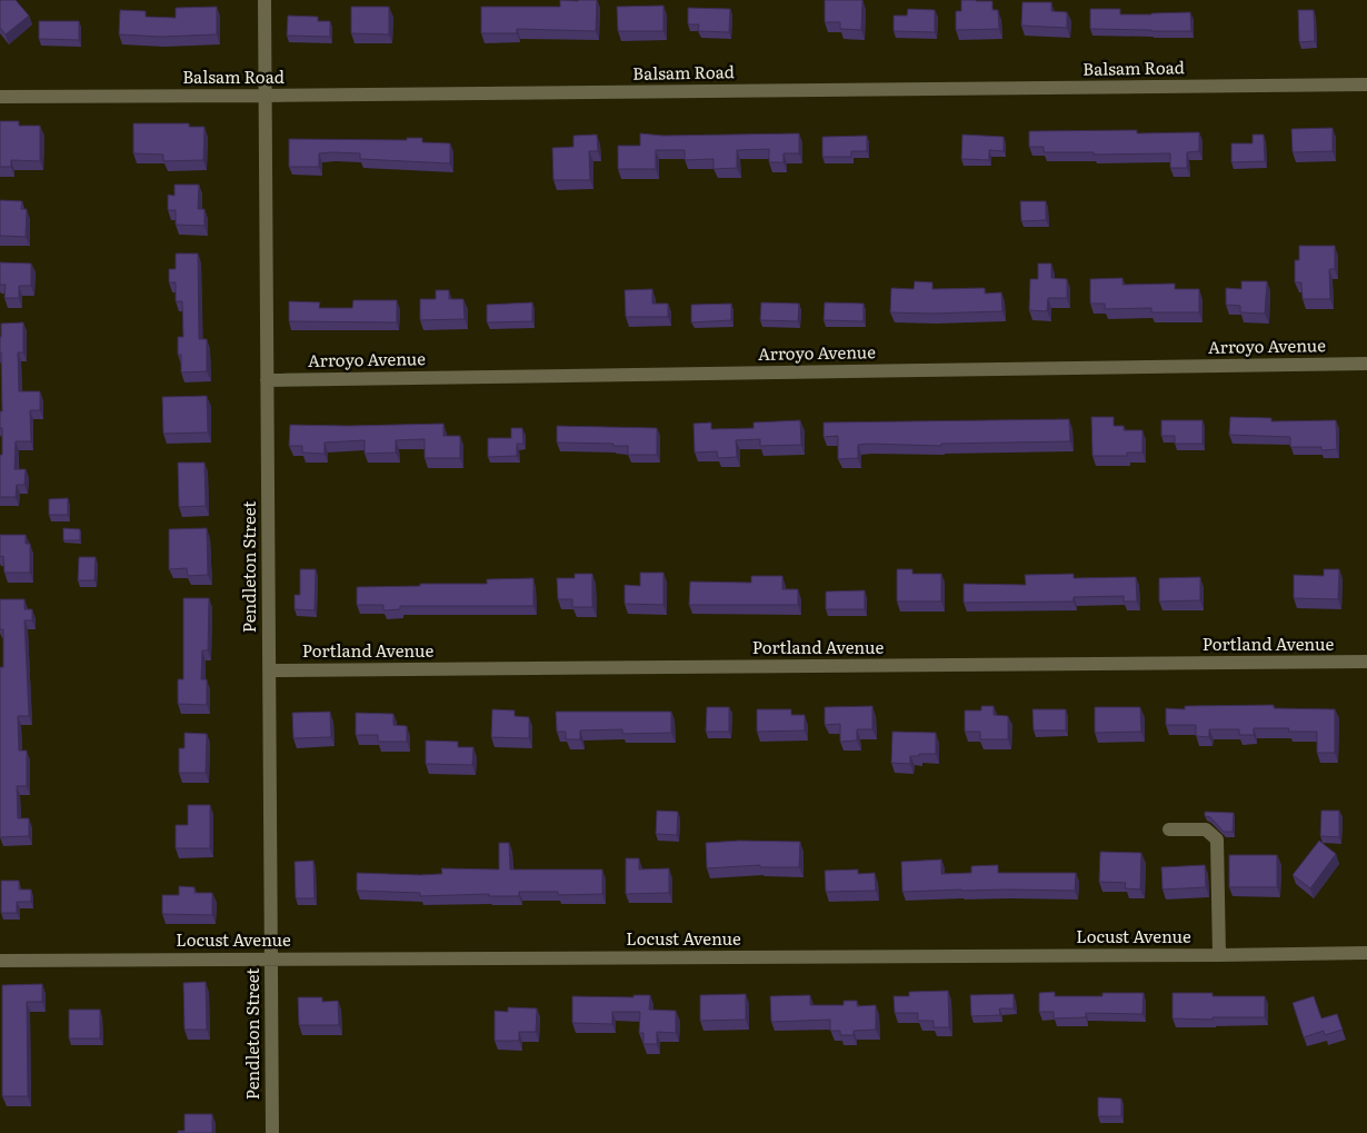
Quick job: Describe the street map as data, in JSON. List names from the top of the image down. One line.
{"streets":{"street":["Balsam Road","Arroyo Avenue","Pendleton Street","Portland Avenue","Locust Avenue"]},"crossings":[["Balsam Road","Pendleton Street"],["Arroyo Avenue","Pendleton Street"],["Pendleton Street","Portland Avenue"],["Pendleton Street","Locust Avenue"]]}
